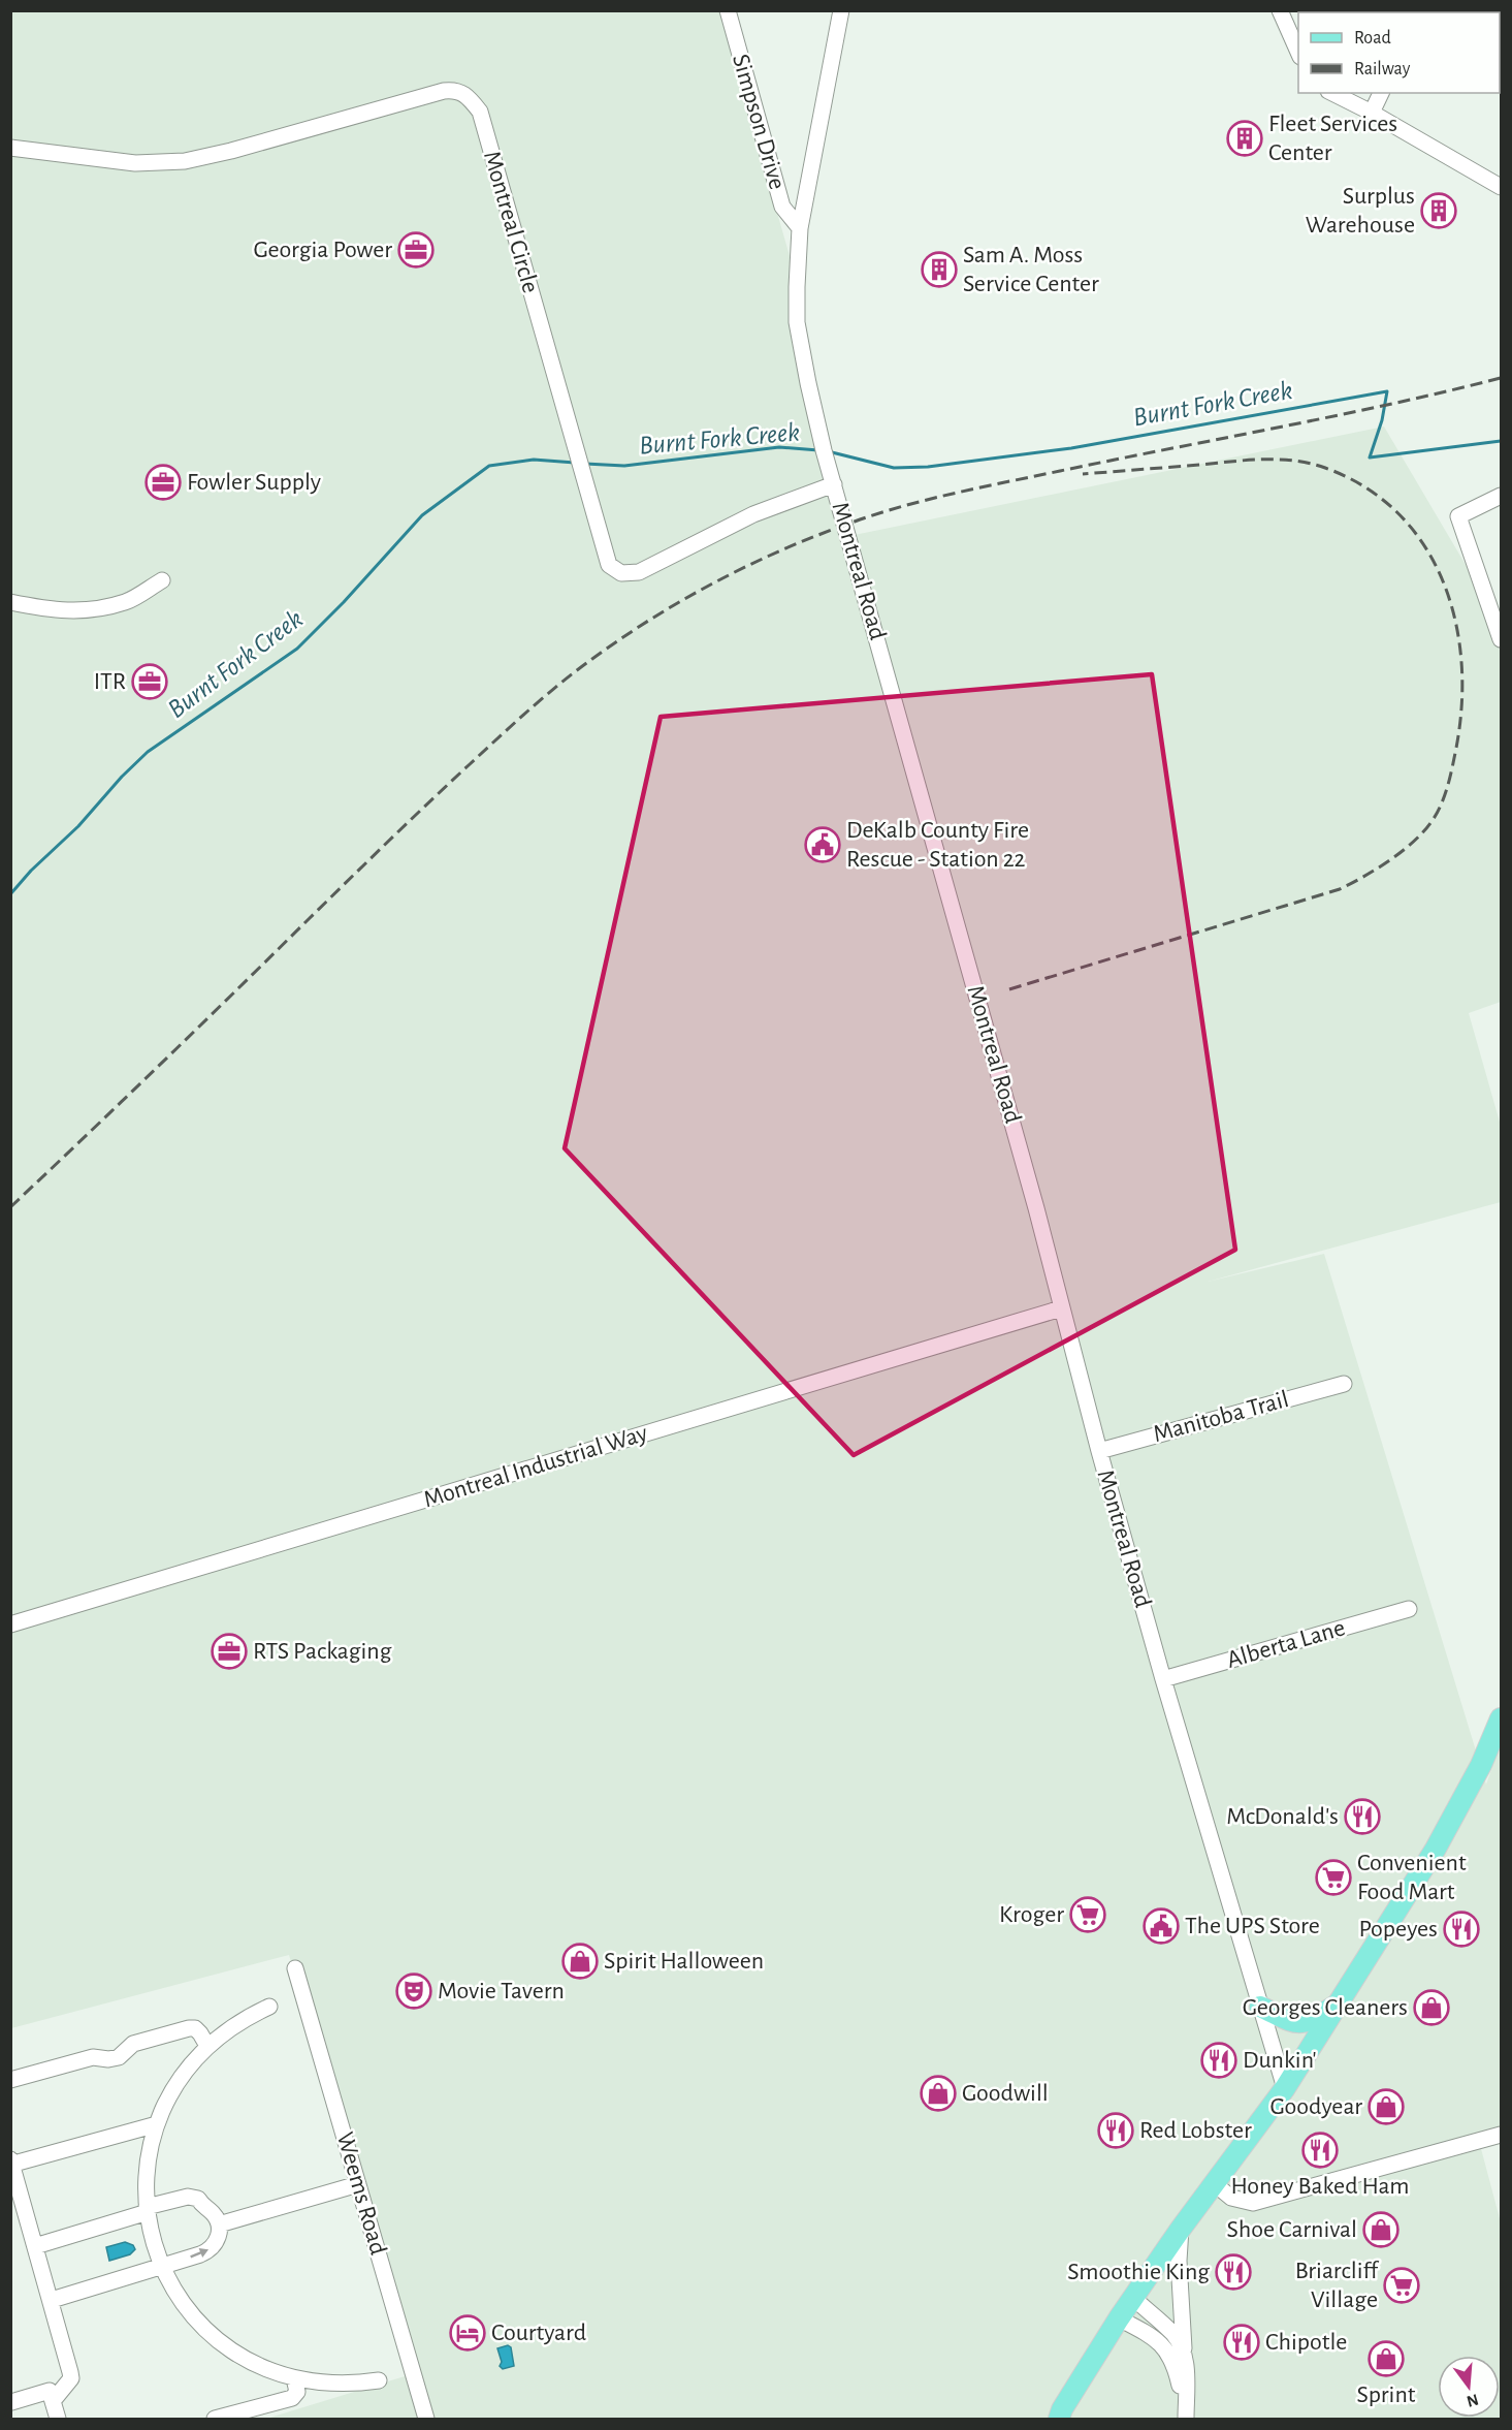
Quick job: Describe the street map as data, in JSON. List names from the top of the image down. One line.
{"streets":{"street":["Simpson Drive","Montreal Circle","Montreal Road","Manitoba Trail","Montreal Industrial Way","Alberta Lane","Weems Road"]},"crossings":[["Simpson Drive","Montreal Road"],["Montreal Circle","Montreal Road"],["Montreal Road","Manitoba Trail"],["Montreal Road","Montreal Industrial Way"],["Montreal Road","Alberta Lane"]],"water":["Burnt Fork Creek"],"places":{"building":["Fleet Services Center","Surplus Warehouse","Sam A. Moss Service Center"],"office":["Georgia Power","Fowler Supply","ITR","RTS Packaging"],"public building":["DeKalb County Fire Rescue - Station 22","The UPS Store"],"restaurant":["McDonald's","Popeyes","Dunkin'","Red Lobster","Honey Baked Ham","Smoothie King","Chipotle"],"supermarket":["Convenient Food Mart","Kroger","Briarcliff Village"],"shop":["Spirit Halloween","Georges Cleaners","Goodwill","Goodyear","Shoe Carnival","Sprint"],"theatre":["Movie Tavern"],"hotel":["Courtyard"]},"legend":["Road","Railway"],"north":"bottom"}
